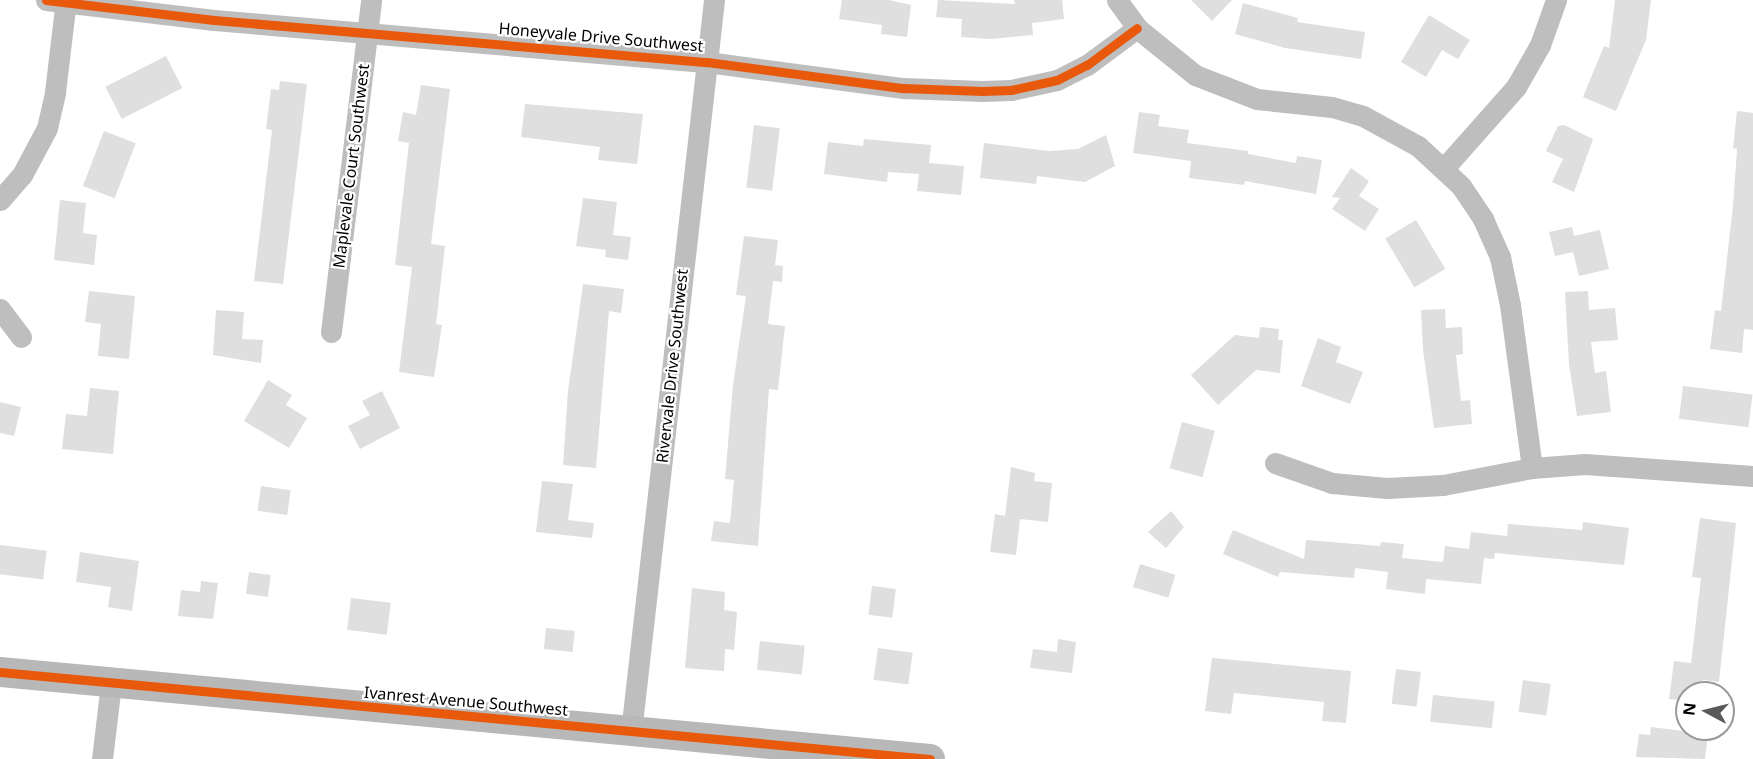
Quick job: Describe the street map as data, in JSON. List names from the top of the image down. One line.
{"streets":{"street":["Honeyvale Drive Southwest","Maplevale Court Southwest","Rivervale Drive Southwest","Ivanrest Avenue Southwest"]},"crossings":[["Honeyvale Drive Southwest","Maplevale Court Southwest"],["Honeyvale Drive Southwest","Rivervale Drive Southwest"],["Rivervale Drive Southwest","Ivanrest Avenue Southwest"]],"north":"left"}
